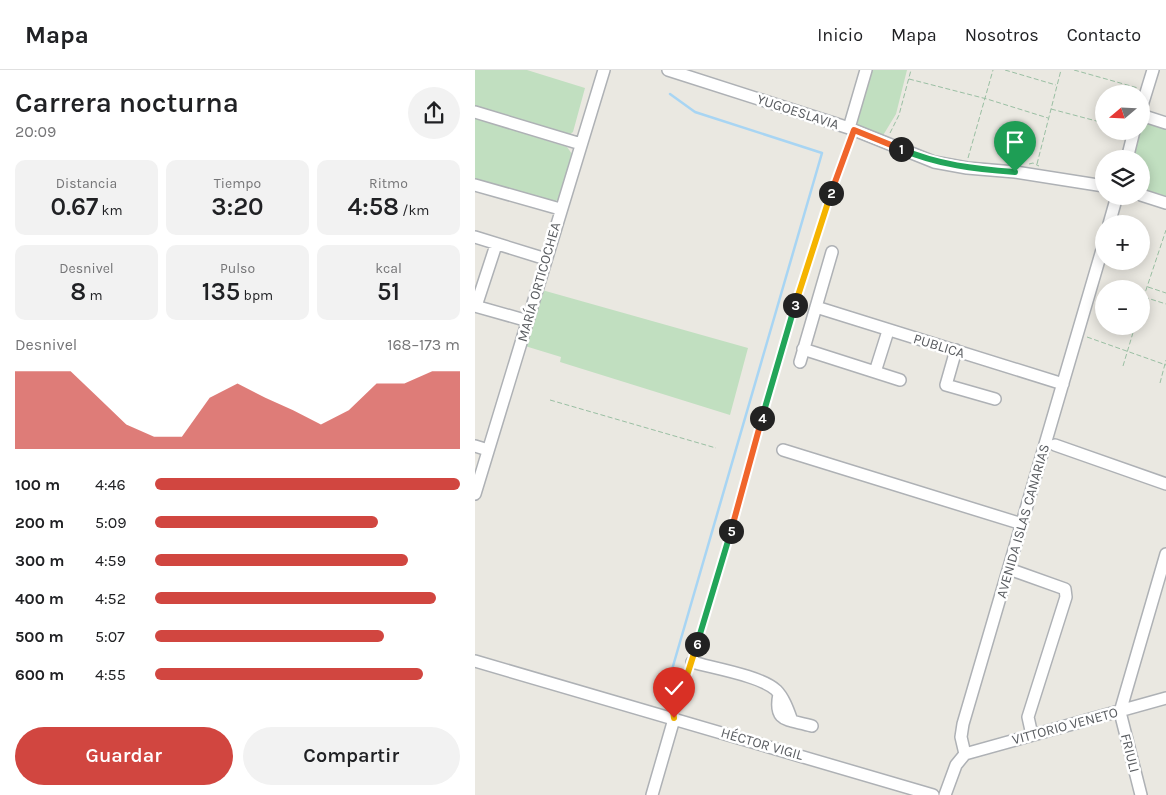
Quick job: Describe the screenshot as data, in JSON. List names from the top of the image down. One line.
{"streets":{"street":["YUGOESLAVIA","MARÍA ORTICOCHEA","PUBLICA","AVENIDA ISLAS CANARIAS","VITTORIO VENETO","HÉCTOR VIGIL","FRIULI"]},"crossings":[["PUBLICA","AVENIDA ISLAS CANARIAS"],["AVENIDA ISLAS CANARIAS","VITTORIO VENETO"],["VITTORIO VENETO","FRIULI"]],"north":"left","page":{"header":"Mapa","nav":["Inicio","Mapa","Nosotros","Contacto"],"heading":["Carrera nocturna","20:09"],"map_buttons":["+","−"],"pins":["1","2","3","4","5","6"],"stats":[["Distancia","0.67 km"],["Tiempo","3:20"],["Ritmo","4:58 /km"],["Desnivel","8 m"],["Pulso","135 bpm"],["kcal","51"]],"chart":["Desnivel","168–173 m"],"list":[{"name":"100 m","note":"4:46"},{"name":"200 m","note":"5:09"},{"name":"300 m","note":"4:59"},{"name":"400 m","note":"4:52"},{"name":"500 m","note":"5:07"},{"name":"600 m","note":"4:55"}],"buttons":["Guardar","Compartir"]}}
